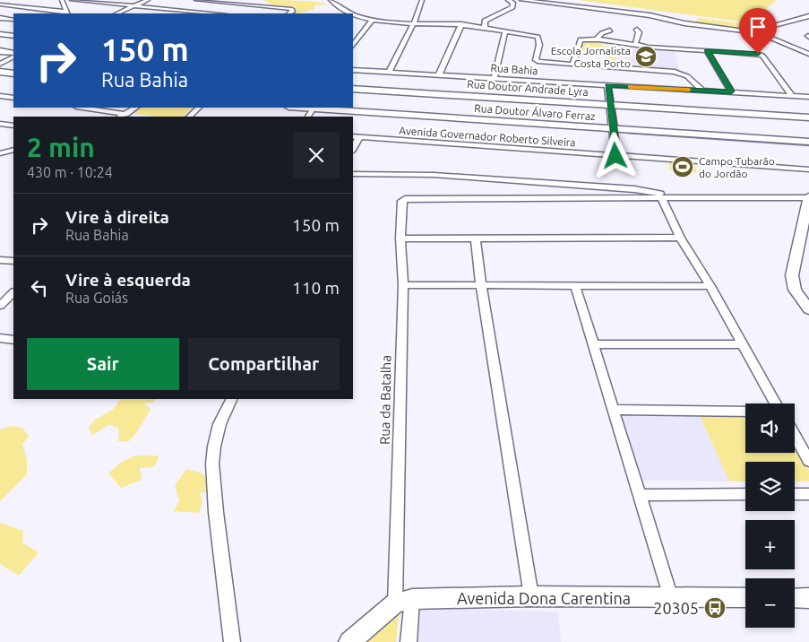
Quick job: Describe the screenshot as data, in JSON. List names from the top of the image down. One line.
{"streets":{"main road":["Rua Doutor Andrade Lyra","Rua Doutor Álvaro Ferraz"],"street":["Rua Bahia","Avenida Governador Roberto Silveira","Rua da Batalha","Avenida Dona Carentina"]},"crossings":[["Rua da Batalha","Avenida Dona Carentina"]],"places":{"school or university":["Escola Jornalista Costa Porto"],"sports":["Campo Tubarão do Jordão"],"bus stop":["20305"]},"page":{"turn":["150 m","Rua Bahia"],"heading":["2 min","430 m · 10:24"],"list":[{"name":"Vire à direita","note":"Rua Bahia","value":"150 m"},{"name":"Vire à esquerda","note":"Rua Goiás","value":"110 m"}],"buttons":["Sair","Compartilhar"],"map_buttons":["+","−"]}}
